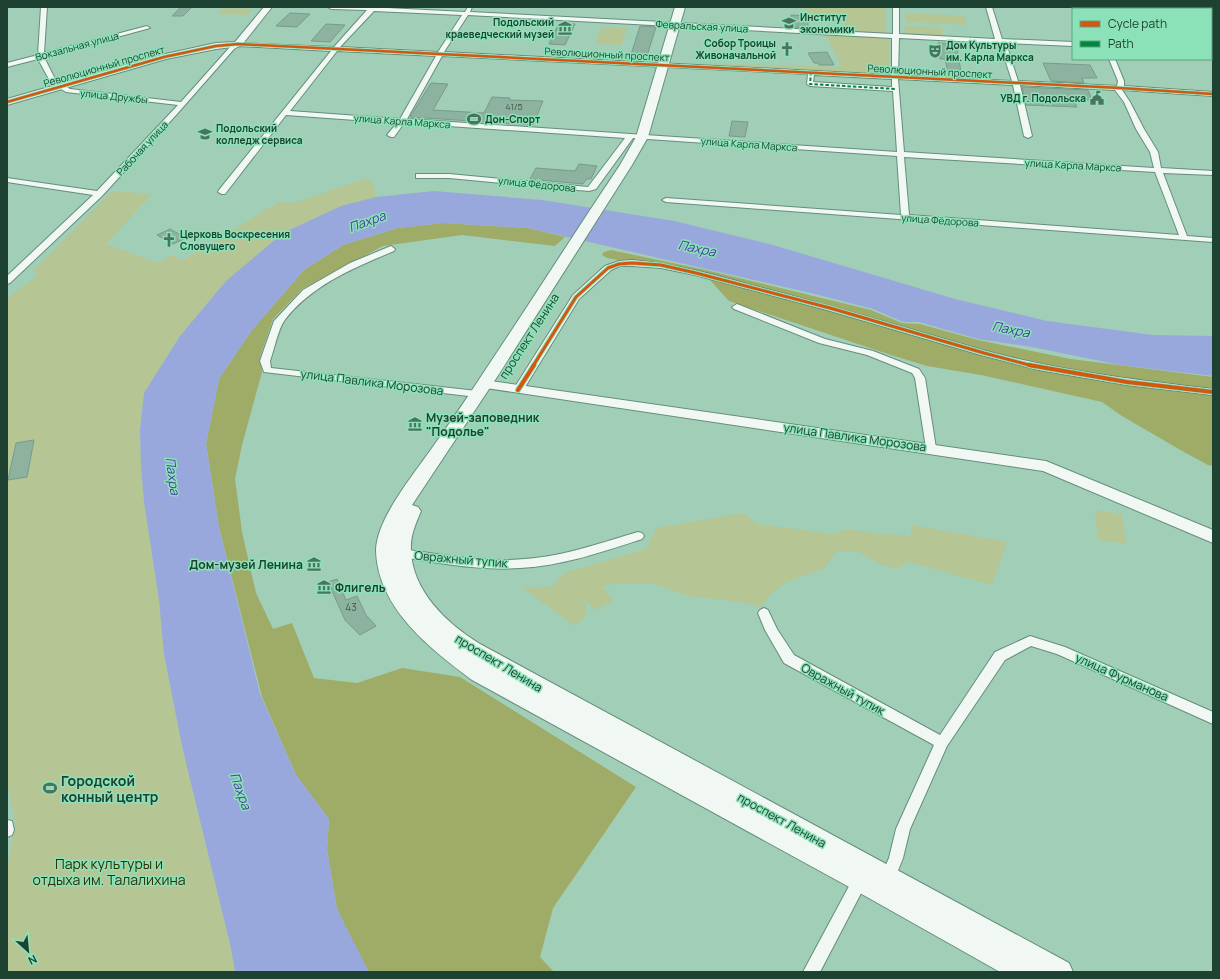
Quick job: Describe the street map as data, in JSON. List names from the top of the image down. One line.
{"streets":{"main road":["проспект Ленина"],"street":["Февральская улица","Вокзальная улица","Революционный проспект","улица Дружбы","улица Карла Маркса","Рабочая улица","улица Фёдорова","улица Павлика Морозова","Овражный тупик","улица Фурманова"]},"crossings":[["Февральская улица","проспект Ленина"],["Революционный проспект","улица Дружбы"],["Революционный проспект","Рабочая улица"],["Революционный проспект","проспект Ленина"],["улица Дружбы","Рабочая улица"],["улица Карла Маркса","улица Фёдорова"],["улица Карла Маркса","проспект Ленина"],["улица Фёдорова","проспект Ленина"],["проспект Ленина","улица Павлика Морозова"],["проспект Ленина","Овражный тупик"],["Овражный тупик","улица Фурманова"]],"water":["Пахра"],"parks":["Парк культуры и отдыха им. Талалихина"],"places":{"school or university":["Институт экономики","Подольский колледж сервиса"],"museum":["Подольский краеведческий музей","Музей-заповедник \"Подолье\"","Дом-музей Ленина","Флигель"],"church":["Собор Троицы Живоначальной","Церковь Воскресения Словущего"],"theatre":["Дом Культуры им. Карла Маркса"],"public building":["УВД г. Подольска"],"sports":["Дон-Спорт","Городской конный центр"]},"house_numbers":["41/5","43"],"legend":["Cycle path","Path"],"north":"bottom right"}
